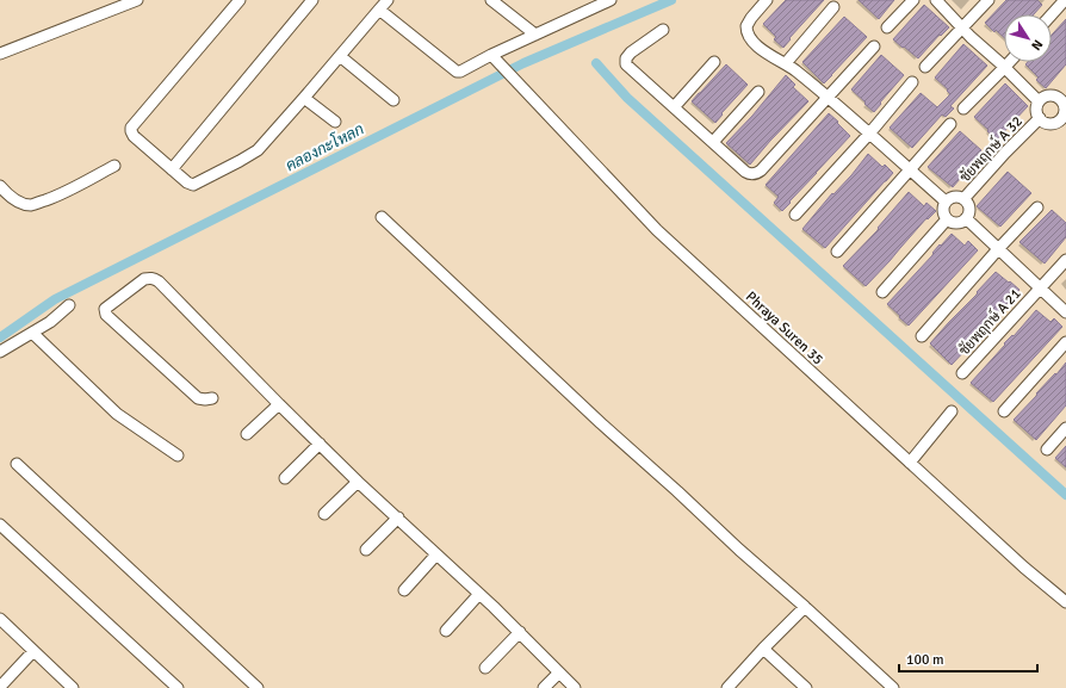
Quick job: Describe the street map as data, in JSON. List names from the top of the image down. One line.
{"streets":{"street":["ชัยพฤกษ์ A 32","ชัยพฤกษ์ A 21","Phraya Suren 35"]},"water":["คลองกะโหลก"],"scale_bar":"100 m","north":"bottom right"}
